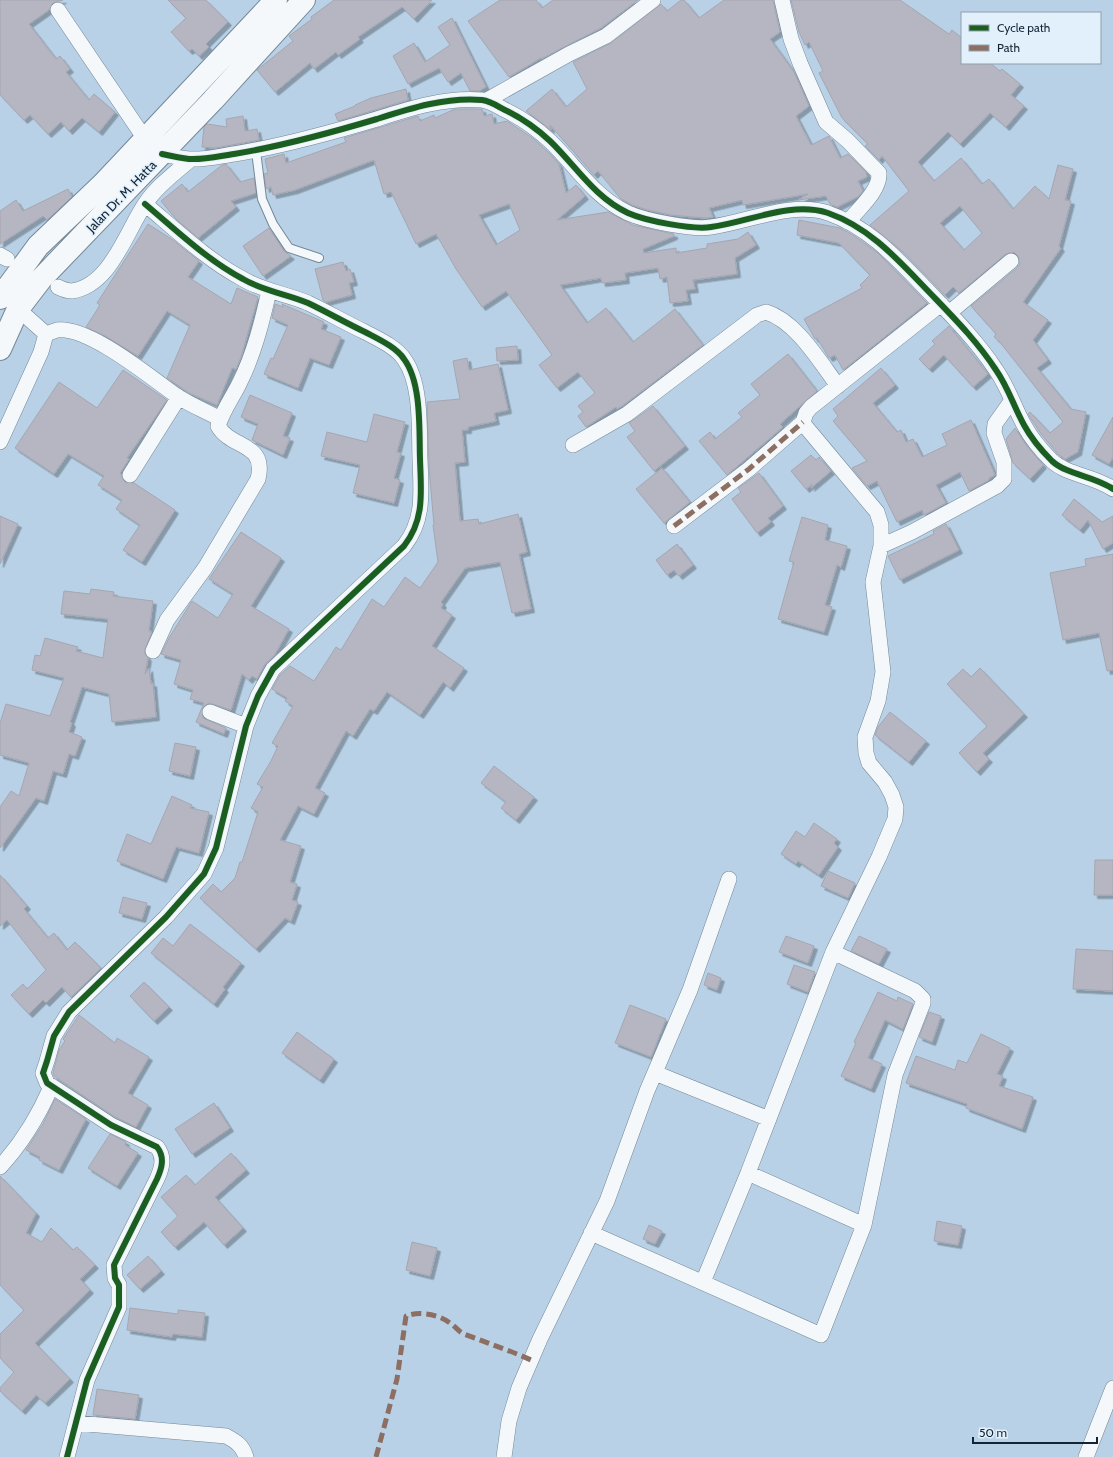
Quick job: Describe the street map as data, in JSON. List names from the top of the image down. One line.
{"streets":{"main road":["Jalan Dr. M. Hatta"]},"legend":["Cycle path","Path"],"scale_bar":"50 m"}
